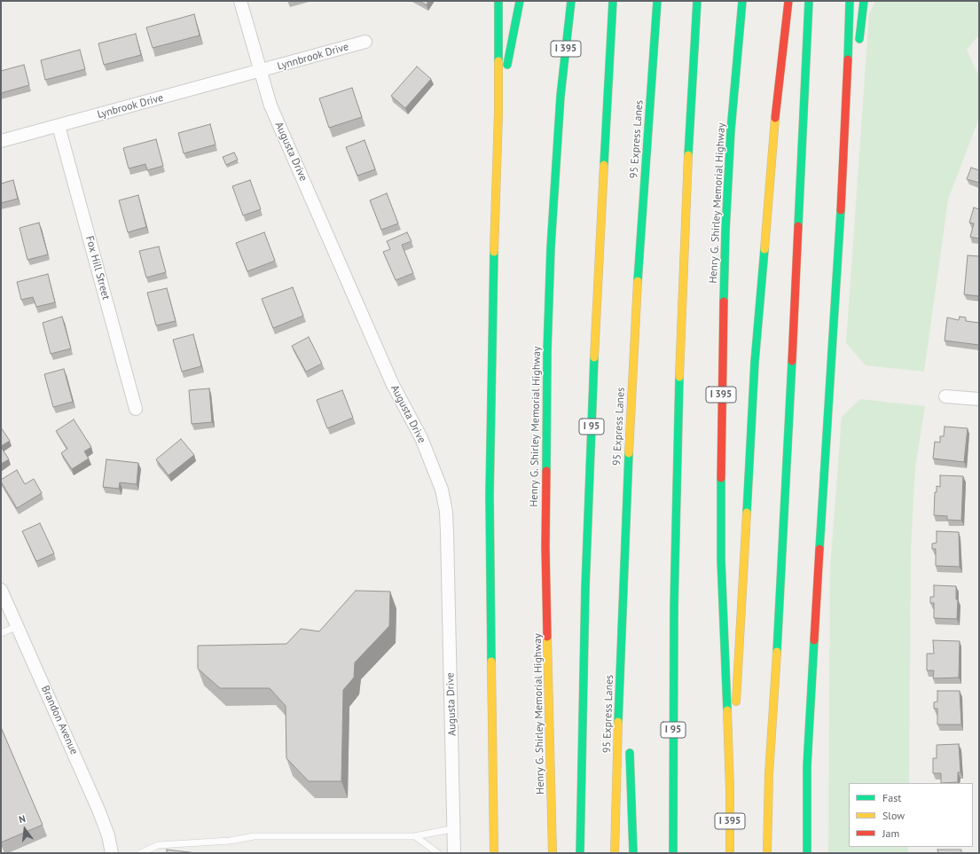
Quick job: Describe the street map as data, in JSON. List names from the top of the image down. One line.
{"streets":{"highway":["I 395","95 Express Lanes","Henry G. Shirley Memorial Highway","I 95"],"street":["Lynnbrook Drive","Lynbrook Drive","Augusta Drive","Fox Hill Street","Brandon Avenue"]},"crossings":[["Lynnbrook Drive","Lynbrook Drive"],["Lynnbrook Drive","Augusta Drive"],["Lynbrook Drive","Augusta Drive"],["Lynbrook Drive","Fox Hill Street"]],"legend":["Fast","Slow","Jam"],"north":"top"}
